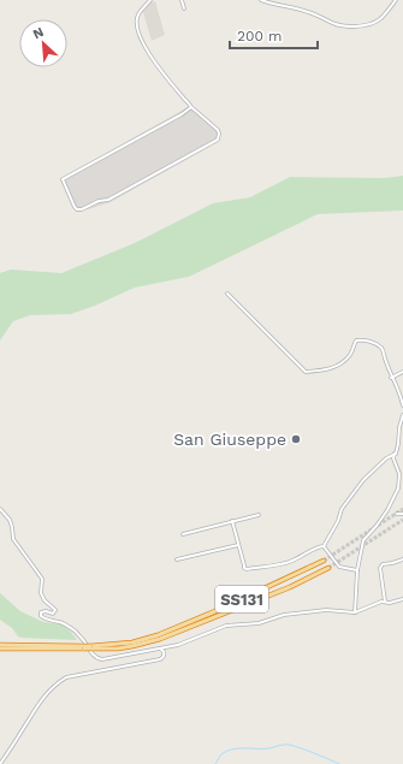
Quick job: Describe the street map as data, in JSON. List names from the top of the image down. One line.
{"streets":{"highway":["SS131"]},"places":["San Giuseppe"],"scale_bar":"200 m","north":"top left"}
